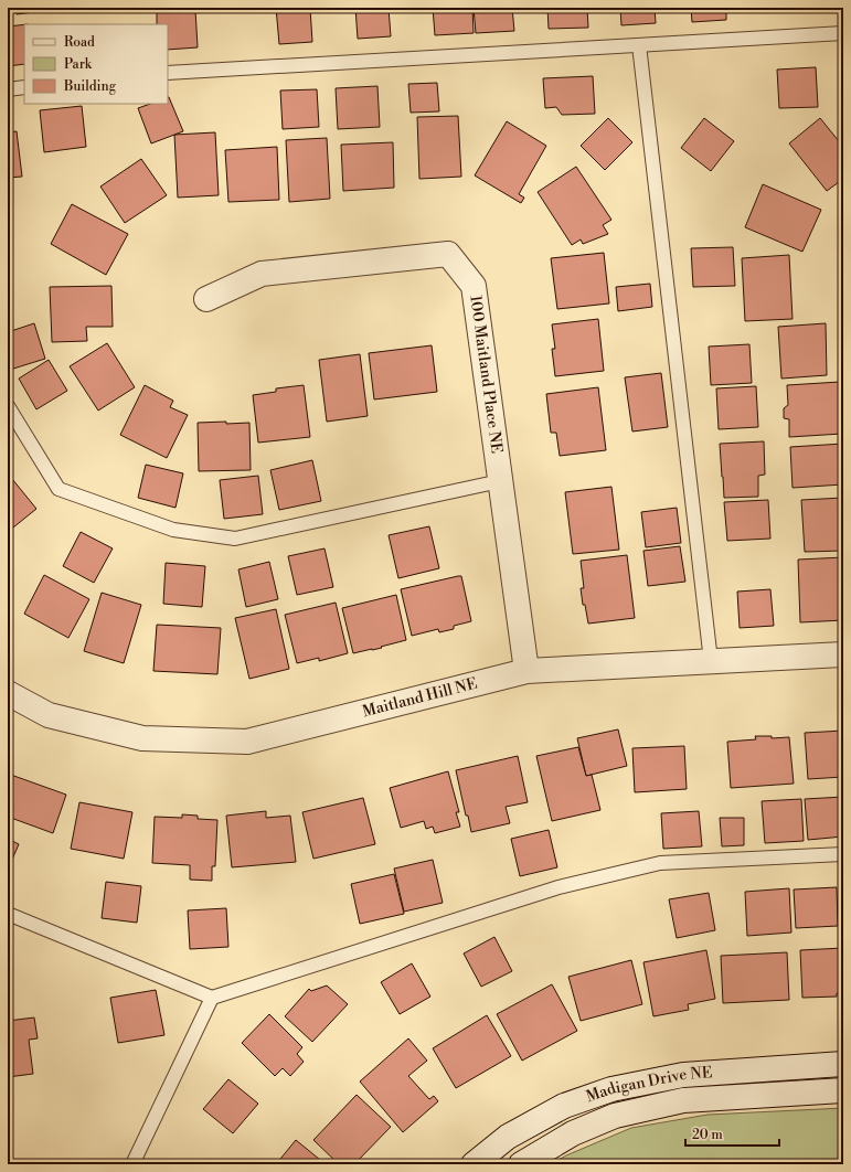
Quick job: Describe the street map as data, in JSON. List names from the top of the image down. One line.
{"streets":{"street":["100 Maitland Place NE","Maitland Hill NE","Madigan Drive NE"]},"crossings":[["100 Maitland Place NE","Maitland Hill NE"]],"legend":["Road","Park","Building"],"scale_bar":"20 m"}
